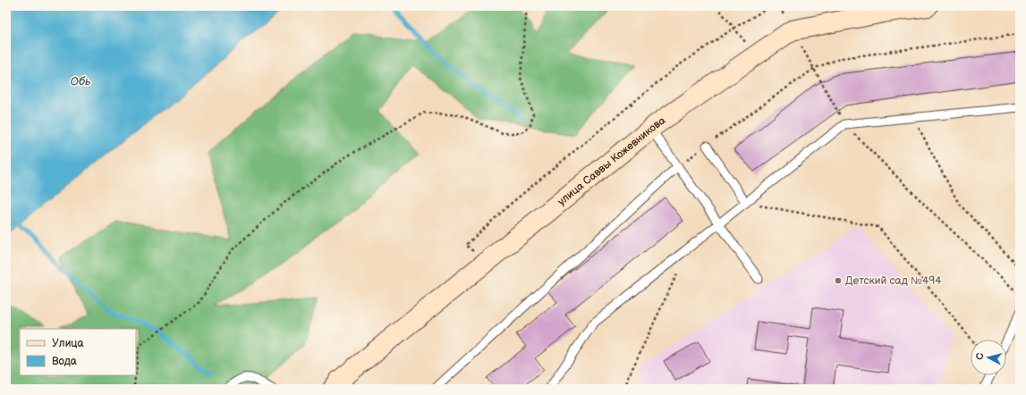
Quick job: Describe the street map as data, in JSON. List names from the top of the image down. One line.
{"streets":{"street":["улица Саввы Кожевникова"]},"water":["Обь"],"places":["Детский сад №494"],"legend":["Улица","Вода"],"north":"left"}
